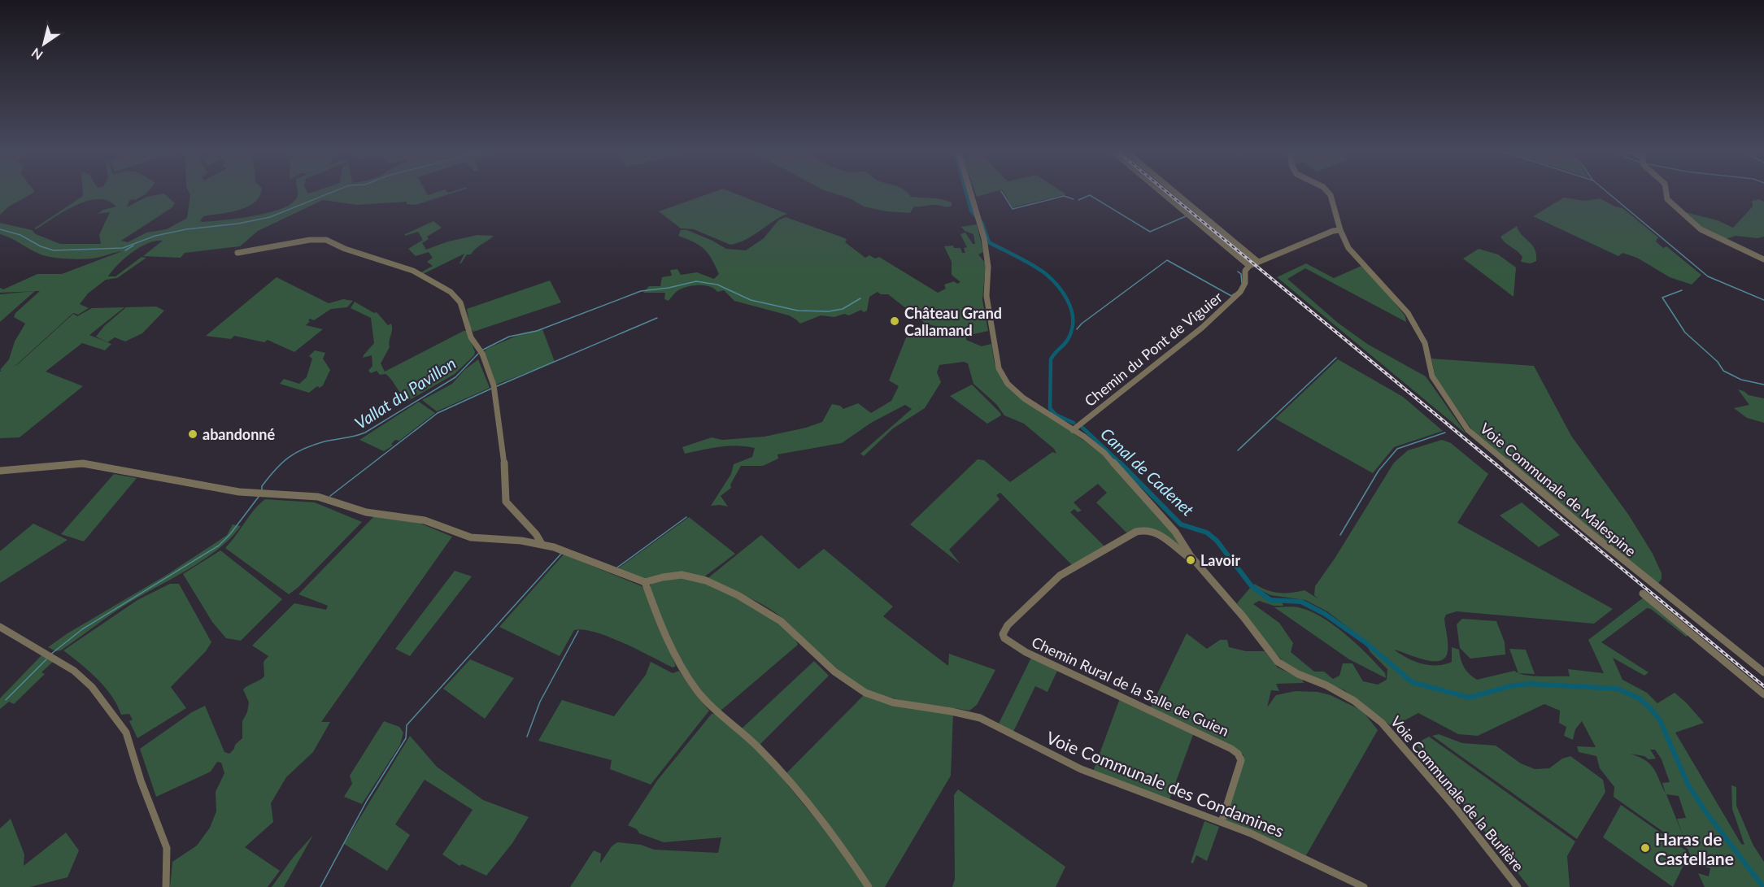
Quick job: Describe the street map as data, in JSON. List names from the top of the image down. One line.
{"streets":{"street":["Chemin du Pont de Viguier","Voie Communale de Malespine","Chemin Rural de la Salle de Guien","Voie Communale des Condamines","Voie Communale de la Burlière"]},"crossings":[["Chemin du Pont de Viguier","Voie Communale de la Burlière"],["Chemin Rural de la Salle de Guien","Voie Communale des Condamines"],["Chemin Rural de la Salle de Guien","Voie Communale de la Burlière"]],"water":["Vallat du Pavillon","Canal de Cadenet"],"places":["Château Grand Callamand","abandonné","Lavoir","Haras de Castellane"],"north":"bottom left"}
